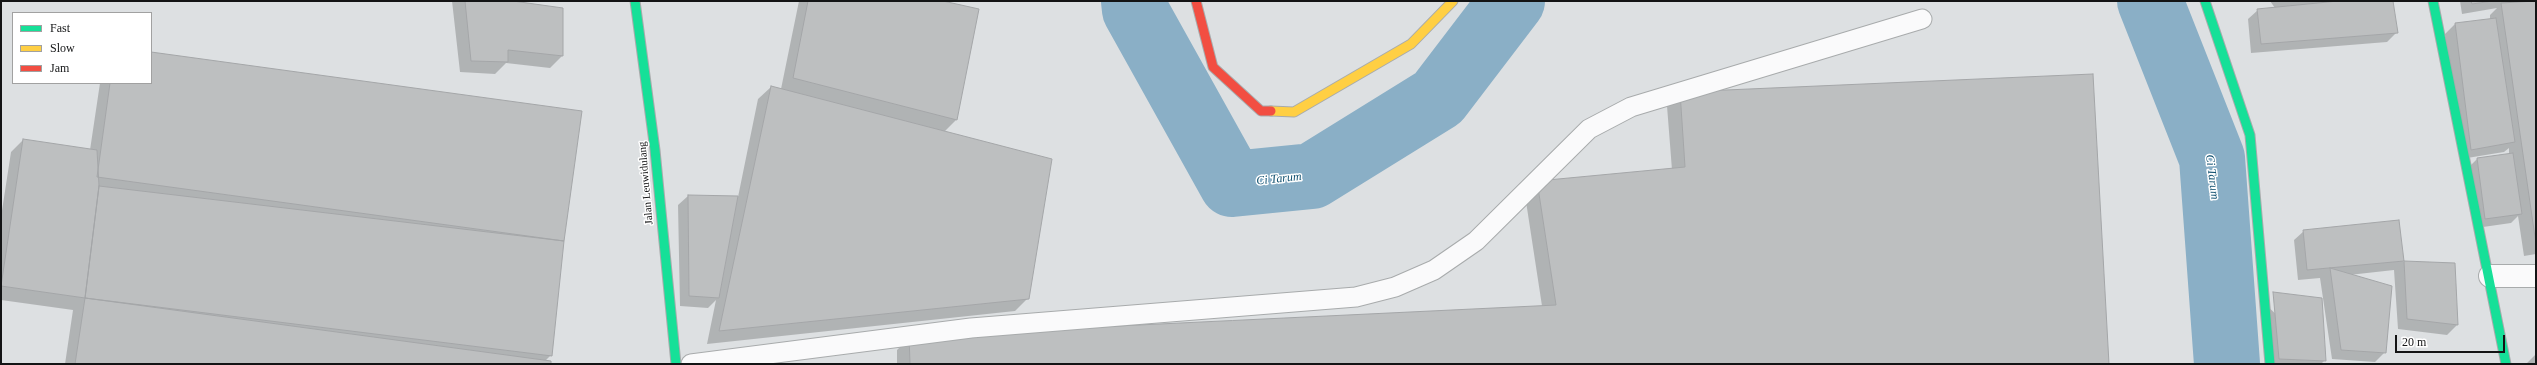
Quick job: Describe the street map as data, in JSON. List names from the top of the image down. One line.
{"streets":{"street":["Jalan Leuwidulang"]},"water":["Ci Tarum"],"legend":["Fast","Slow","Jam"],"scale_bar":"20 m"}
